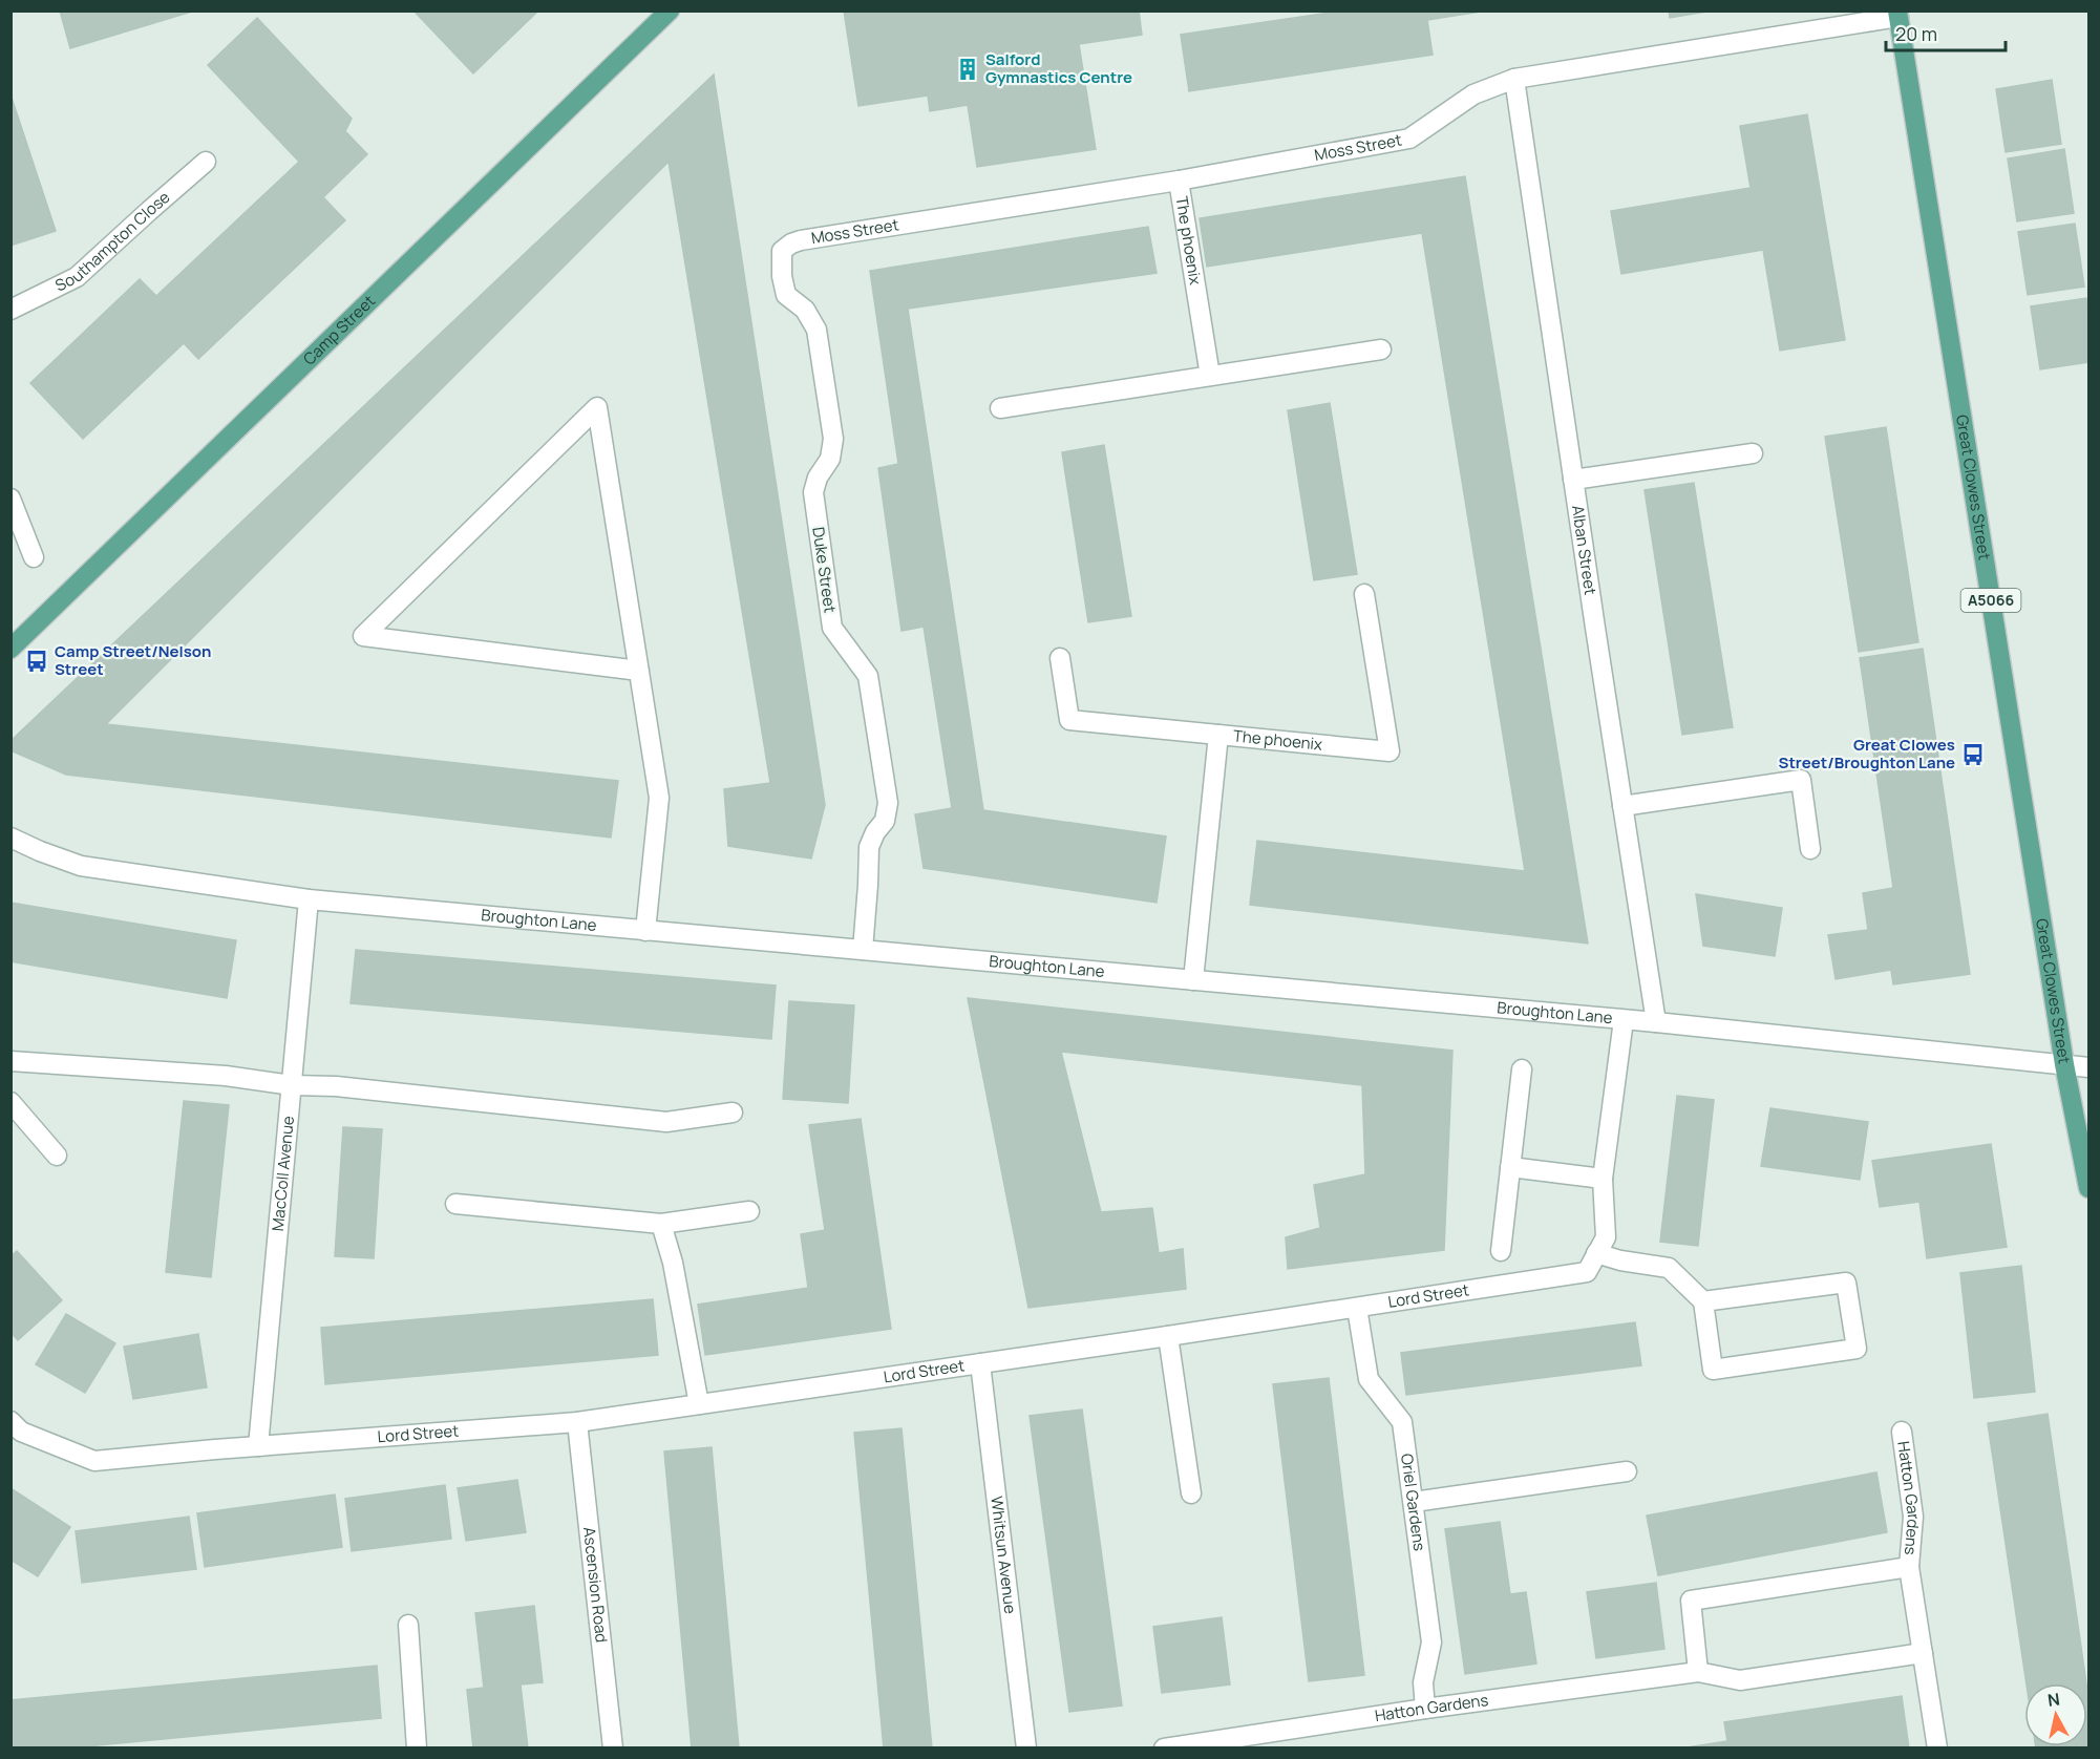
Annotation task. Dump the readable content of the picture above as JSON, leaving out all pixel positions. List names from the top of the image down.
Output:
{
  "streets": {
    "main road": ["Camp Street", "Great Clowes Street", "A5066"],
    "street": [
      "Moss Street",
      "Southampton Close",
      "The phoenix",
      "Alban Street",
      "Duke Street",
      "Broughton Lane",
      "MacColl Avenue",
      "Lord Street",
      "Hatton Gardens",
      "Oriel Gardens",
      "Whitsun Avenue",
      "Ascension Road"
    ]
  },
  "crossings": [
    ["Moss Street", "The phoenix"],
    ["Moss Street", "Great Clowes Street"],
    ["Moss Street", "Alban Street"],
    ["Moss Street", "Duke Street"],
    ["The phoenix", "Broughton Lane"],
    ["Great Clowes Street", "Broughton Lane"],
    ["Alban Street", "Broughton Lane"],
    ["Duke Street", "Broughton Lane"],
    ["Broughton Lane", "MacColl Avenue"],
    ["Broughton Lane", "Lord Street"],
    ["MacColl Avenue", "Lord Street"],
    ["Lord Street", "Oriel Gardens"],
    ["Lord Street", "Whitsun Avenue"],
    ["Lord Street", "Ascension Road"],
    ["Hatton Gardens", "Oriel Gardens"]
  ],
  "places": {
    "building": ["Salford Gymnastics Centre"],
    "bus stop": ["Camp Street/Nelson Street", "Great Clowes Street/Broughton Lane"]
  },
  "scale_bar": "20 m",
  "north": "top"
}
